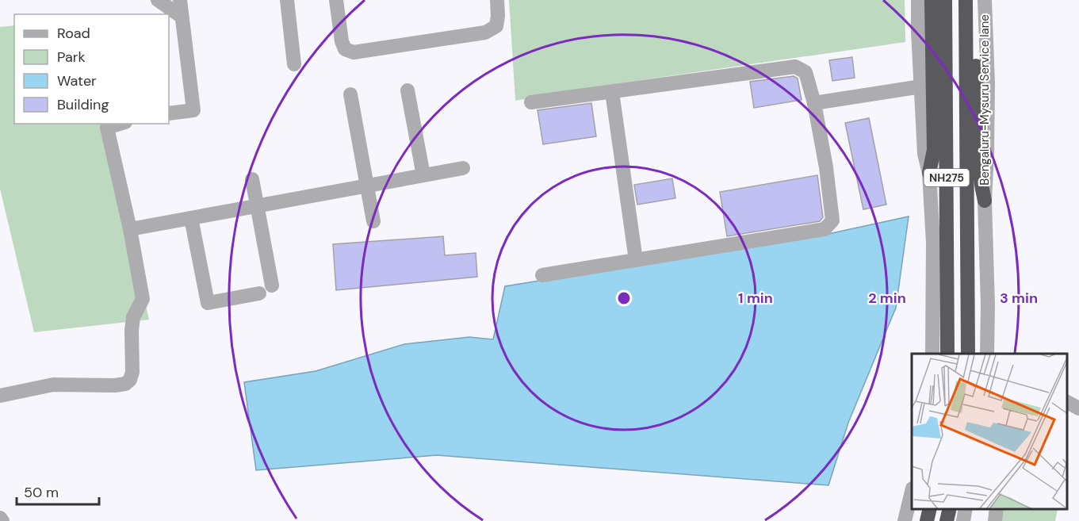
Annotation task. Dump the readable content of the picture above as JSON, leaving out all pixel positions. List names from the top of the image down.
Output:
{
  "streets": {
    "highway": ["NH275"],
    "street": ["Bengaluru-Mysuru Service lane"]
  },
  "crossings": [
    ["Bengaluru-Mysuru Service lane", "NH275"]
  ],
  "legend": [
    "Road",
    "Park",
    "Water",
    "Building"
  ],
  "scale_bar": "50 m",
  "rings": ["1 min", "2 min", "3 min"]
}
